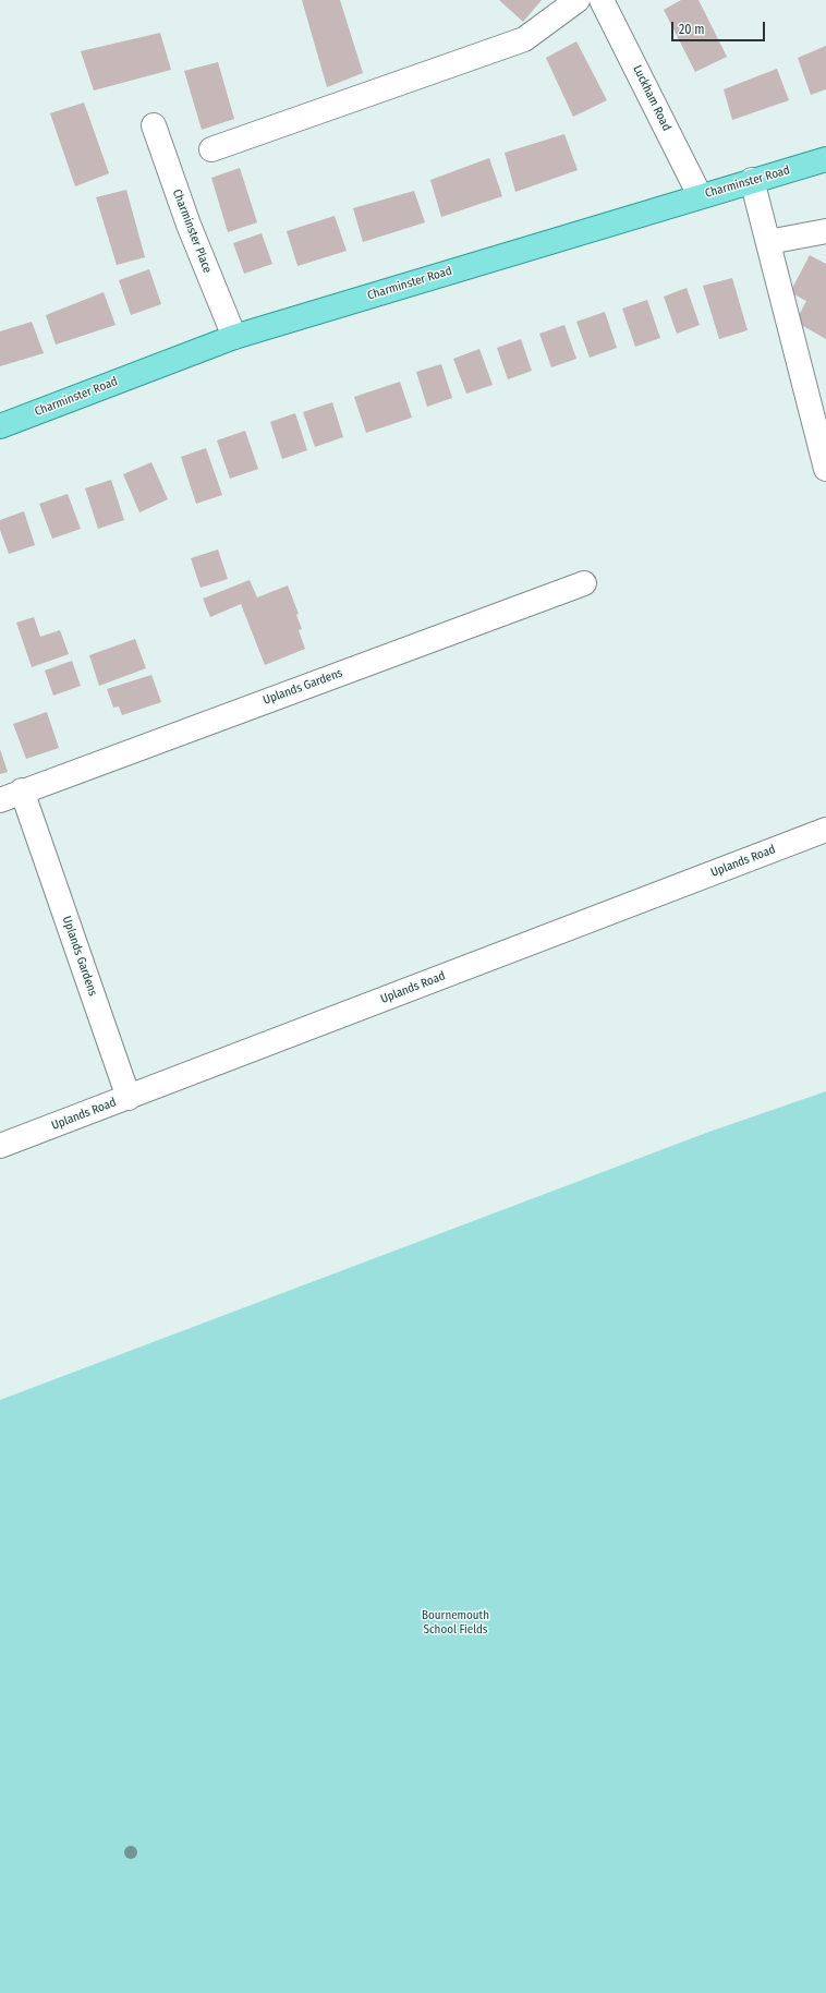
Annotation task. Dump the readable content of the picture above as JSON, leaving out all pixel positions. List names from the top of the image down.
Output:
{
  "streets": {
    "main road": ["Charminster Road"],
    "street": [
      "Luckham Road",
      "Charminster Place",
      "Uplands Gardens",
      "Uplands Road"
    ]
  },
  "crossings": [
    ["Luckham Road", "Charminster Road"],
    ["Charminster Road", "Charminster Place"],
    ["Uplands Gardens", "Uplands Road"]
  ],
  "parks": ["Bournemouth School Fields"],
  "scale_bar": "20 m"
}
